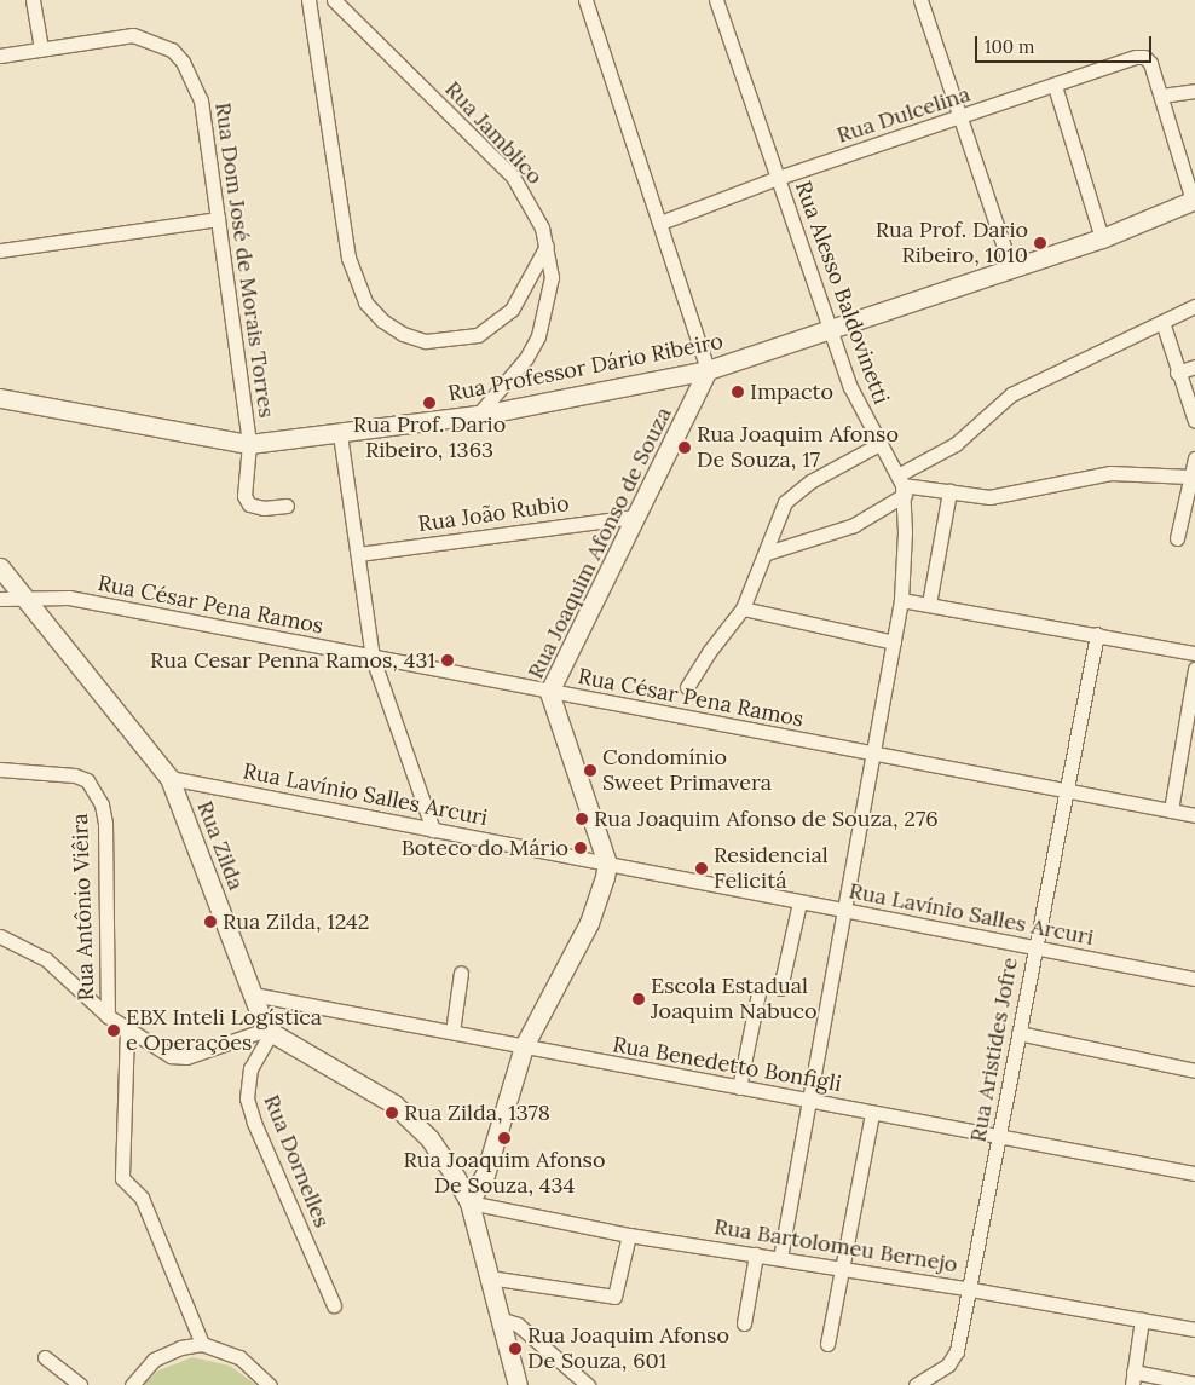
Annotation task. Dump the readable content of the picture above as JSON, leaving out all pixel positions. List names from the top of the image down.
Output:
{
  "streets": {
    "street": [
      "Rua Dulcelina",
      "Rua Jamblico",
      "Rua Dom José de Morais Torres",
      "Rua Alesso Baldovinetti",
      "Rua Professor Dário Ribeiro",
      "Rua João Rubio",
      "Rua Joaquim Afonso de Souza",
      "Rua César Pena Ramos",
      "Rua Lavínio Salles Arcuri",
      "Rua Zilda",
      "Rua Antônio Viêira",
      "Rua Aristides Jofre",
      "Rua Benedetto Bonfigli",
      "Rua Dornelles",
      "Rua Bartolomeu Bernejo"
    ]
  },
  "crossings": [
    ["Rua Dulcelina", "Rua Alesso Baldovinetti"],
    ["Rua Jamblico", "Rua Professor Dário Ribeiro"],
    ["Rua Dom José de Morais Torres", "Rua Professor Dário Ribeiro"],
    ["Rua Alesso Baldovinetti", "Rua Professor Dário Ribeiro"],
    ["Rua Professor Dário Ribeiro", "Rua Joaquim Afonso de Souza"],
    ["Rua João Rubio", "Rua Joaquim Afonso de Souza"],
    ["Rua Joaquim Afonso de Souza", "Rua César Pena Ramos"],
    ["Rua Joaquim Afonso de Souza", "Rua Lavínio Salles Arcuri"],
    ["Rua César Pena Ramos", "Rua Zilda"],
    ["Rua César Pena Ramos", "Rua Aristides Jofre"],
    ["Rua Lavínio Salles Arcuri", "Rua Zilda"],
    ["Rua Lavínio Salles Arcuri", "Rua Aristides Jofre"],
    ["Rua Zilda", "Rua Benedetto Bonfigli"],
    ["Rua Zilda", "Rua Dornelles"],
    ["Rua Aristides Jofre", "Rua Benedetto Bonfigli"],
    ["Rua Aristides Jofre", "Rua Bartolomeu Bernejo"]
  ],
  "places": [
    "Rua Prof. Dario Ribeiro, 1010",
    "Impacto",
    "Rua Prof. Dario Ribeiro, 1363",
    "Rua Joaquim Afonso De Souza, 17",
    "Rua Cesar Penna Ramos, 431",
    "Condomínio Sweet Primavera",
    "Rua Joaquim Afonso de Souza, 276",
    "Boteco do Mário",
    "Residencial Felicitá",
    "Rua Zilda, 1242",
    "Escola Estadual Joaquim Nabuco",
    "EBX Inteli Logística e Operações",
    "Rua Zilda, 1378",
    "Rua Joaquim Afonso De Souza, 434",
    "Rua Joaquim Afonso De Souza, 601"
  ],
  "scale_bar": "100 m"
}
